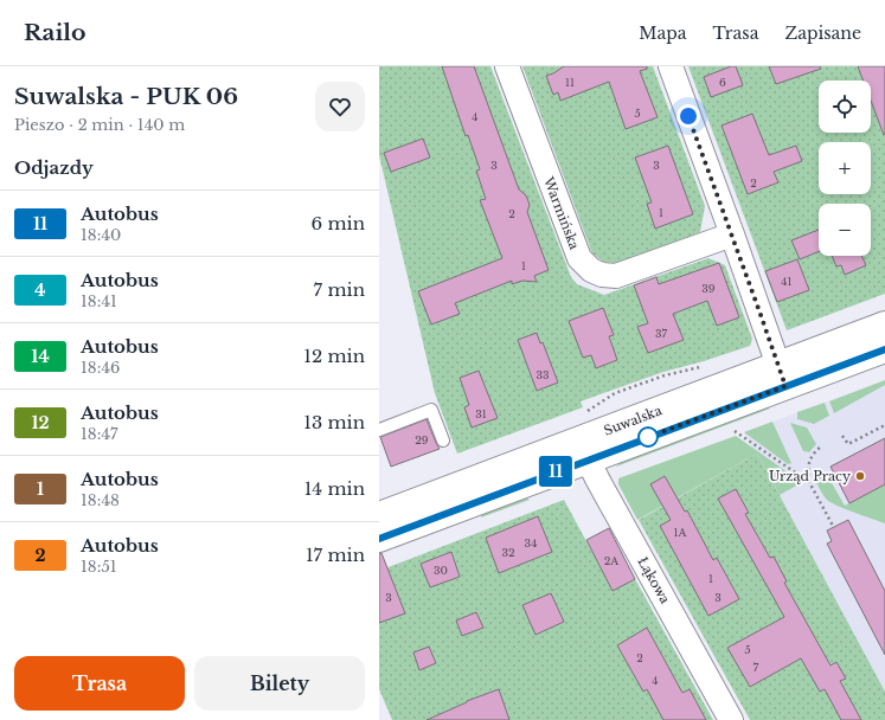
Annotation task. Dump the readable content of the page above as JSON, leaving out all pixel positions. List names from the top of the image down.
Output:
{
  "streets": {
    "street": ["Warmińska", "Suwalska", "Łąkowa"]
  },
  "crossings": [
    ["Suwalska", "Łąkowa"]
  ],
  "places": ["Urząd Pracy"],
  "lines": ["bus line 11"],
  "house_numbers": [
    "11",
    "6",
    "5",
    "4",
    "3",
    "3",
    "2",
    "1",
    "2",
    "1",
    "41",
    "39",
    "37",
    "33",
    "31",
    "29",
    "1A",
    "34",
    "32",
    "2A",
    "30",
    "1",
    "3",
    "3",
    "5",
    "2",
    "7",
    "4"
  ],
  "page": {
    "header": "Railo",
    "nav": ["Mapa", "Trasa", "Zapisane"],
    "heading": [
      ["Suwalska - PUK 06", "Pieszo · 2 min · 140 m"],
      "Odjazdy"
    ],
    "on_map": "11",
    "map_buttons": ["+", "−"],
    "list": [
      {
        "mark": "11",
        "name": "Autobus",
        "note": "18:40",
        "value": "6 min"
      },
      {
        "mark": "4",
        "name": "Autobus",
        "note": "18:41",
        "value": "7 min"
      },
      {
        "mark": "14",
        "name": "Autobus",
        "note": "18:46",
        "value": "12 min"
      },
      {
        "mark": "12",
        "name": "Autobus",
        "note": "18:47",
        "value": "13 min"
      },
      {
        "mark": "1",
        "name": "Autobus",
        "note": "18:48",
        "value": "14 min"
      },
      {
        "mark": "2",
        "name": "Autobus",
        "note": "18:51",
        "value": "17 min"
      }
    ],
    "buttons": ["Trasa", "Bilety"]
  }
}
